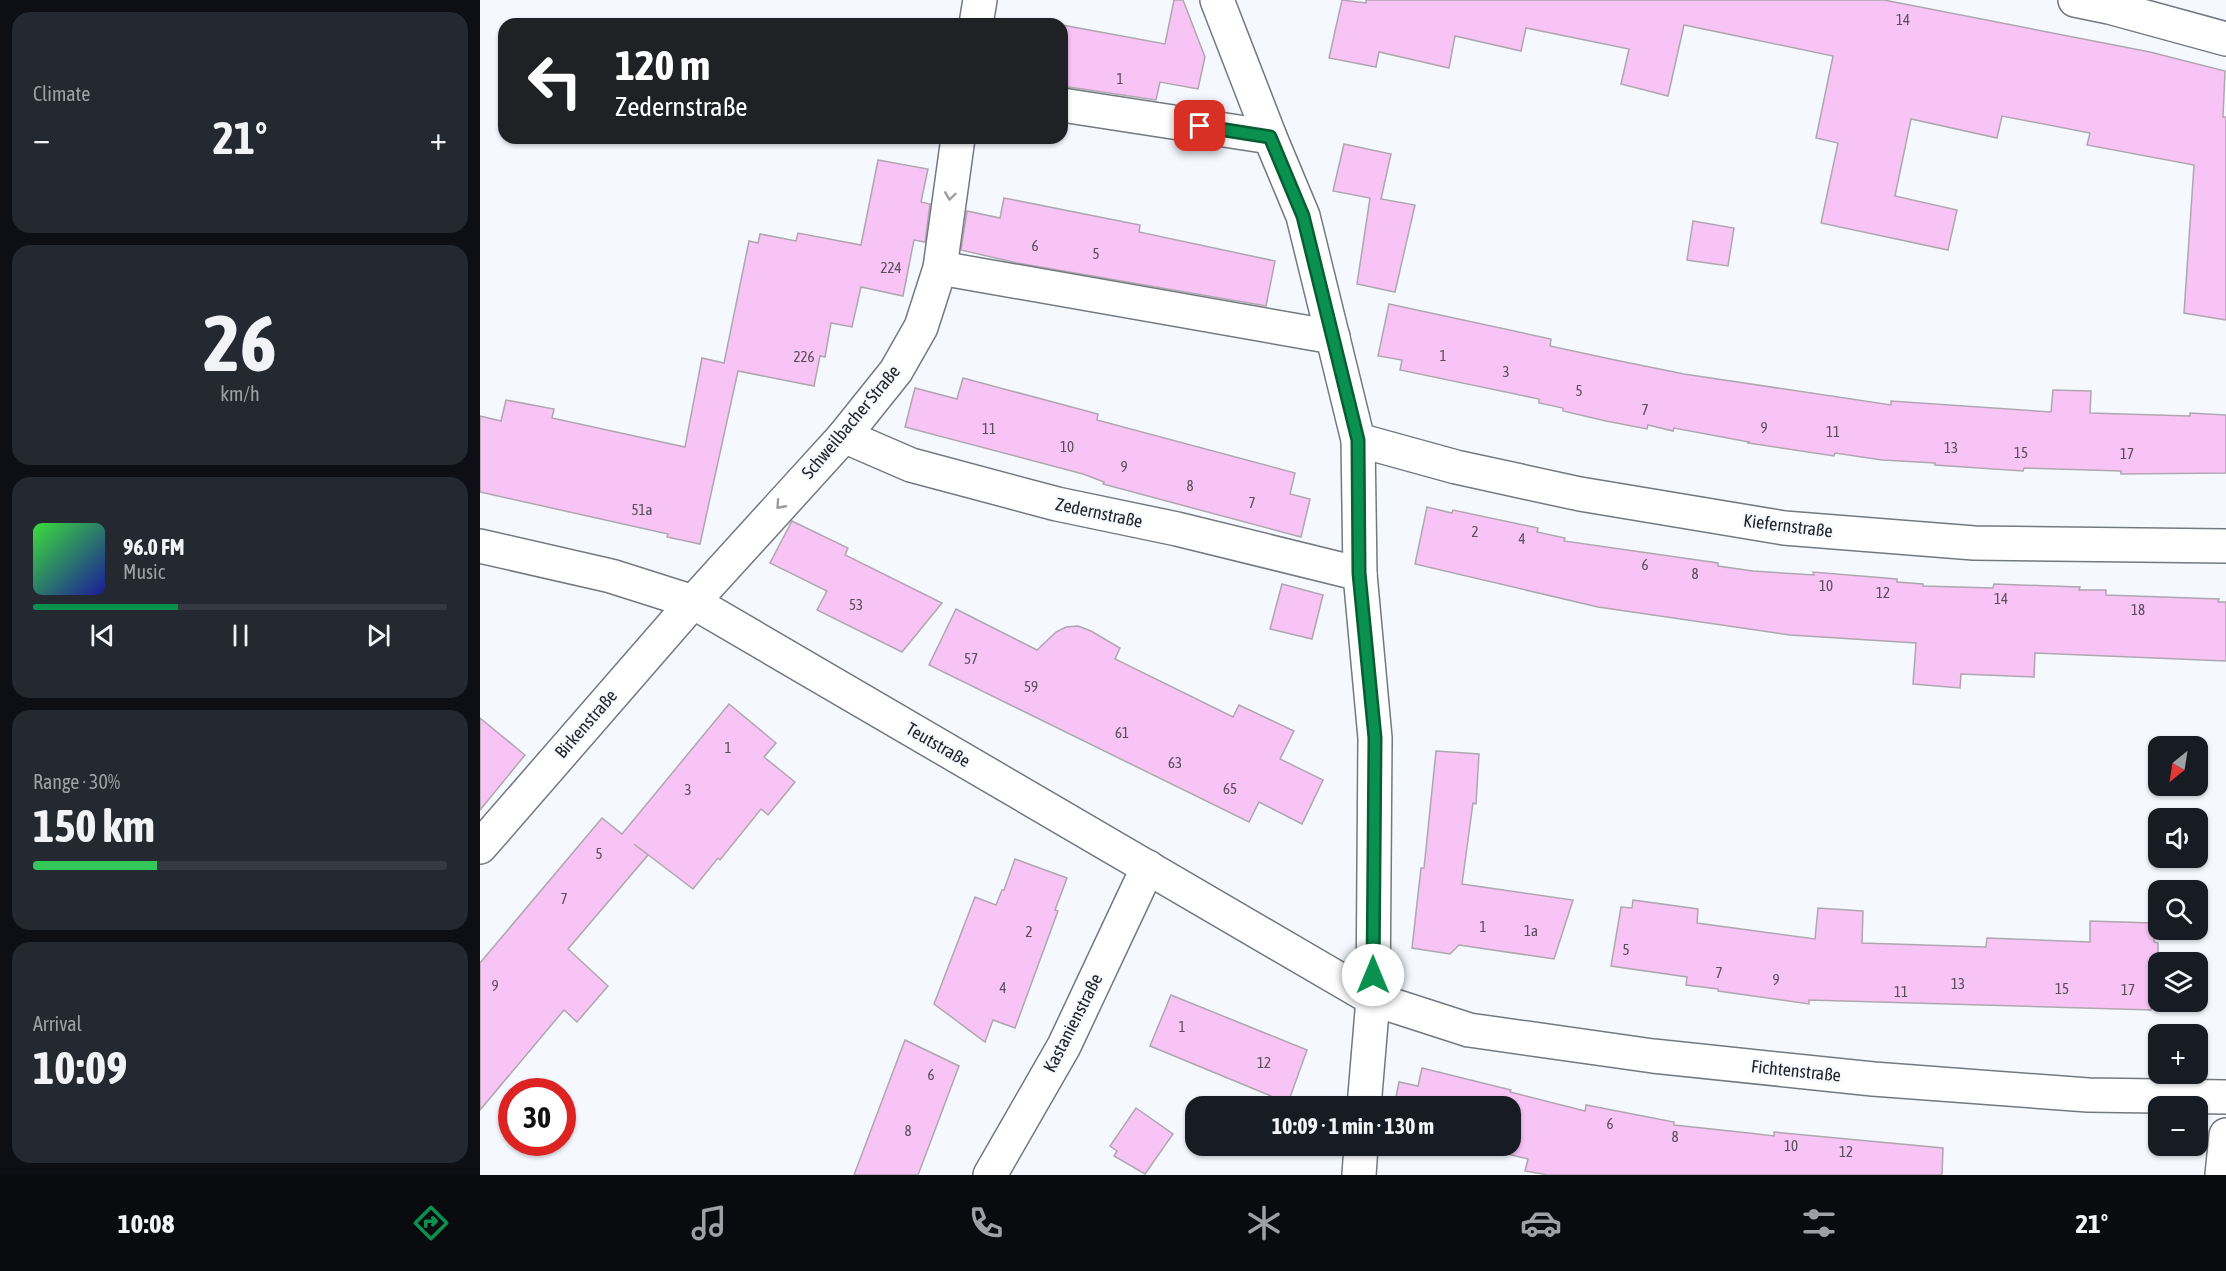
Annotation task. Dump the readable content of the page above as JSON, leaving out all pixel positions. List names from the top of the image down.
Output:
{
  "streets": {
    "street": [
      "Schweilbacher Straße",
      "Zedernstraße",
      "Kiefernstraße",
      "Birkenstraße",
      "Teutstraße",
      "Kastanienstraße",
      "Fichtenstraße"
    ]
  },
  "crossings": [
    ["Schweilbacher Straße", "Zedernstraße"],
    ["Schweilbacher Straße", "Birkenstraße"],
    ["Schweilbacher Straße", "Teutstraße"],
    ["Birkenstraße", "Teutstraße"],
    ["Teutstraße", "Kastanienstraße"],
    ["Teutstraße", "Fichtenstraße"]
  ],
  "one_way": ["Schweilbacher Straße"],
  "house_numbers": [
    "14",
    "1",
    "6",
    "5",
    "224",
    "1",
    "226",
    "3",
    "5",
    "7",
    "9",
    "11",
    "11",
    "10",
    "13",
    "15",
    "17",
    "9",
    "8",
    "7",
    "51a",
    "2",
    "4",
    "6",
    "8",
    "10",
    "12",
    "14",
    "53",
    "18",
    "57",
    "59",
    "61",
    "1",
    "63",
    "65",
    "3",
    "5",
    "7",
    "1",
    "1a",
    "2",
    "5",
    "7",
    "9",
    "13",
    "9",
    "4",
    "15",
    "17",
    "11",
    "1",
    "12",
    "6",
    "6",
    "8",
    "8",
    "10",
    "12"
  ],
  "north": "bottom left",
  "page": {
    "tile": [
      "Climate",
      ["26", "km/h"],
      ["Range · 30%", "150 km"],
      ["Arrival", "10:09"]
    ],
    "turn": ["120 m", "Zedernstraße"],
    "heat": ["−", "21°", "+"],
    "song": ["96.0 FM", "Music"],
    "map_buttons": ["+", "−"],
    "limit": "30",
    "trip": "10:09 · 1 min · 130 m",
    "tabs": ["10:08", "21°"]
  }
}
